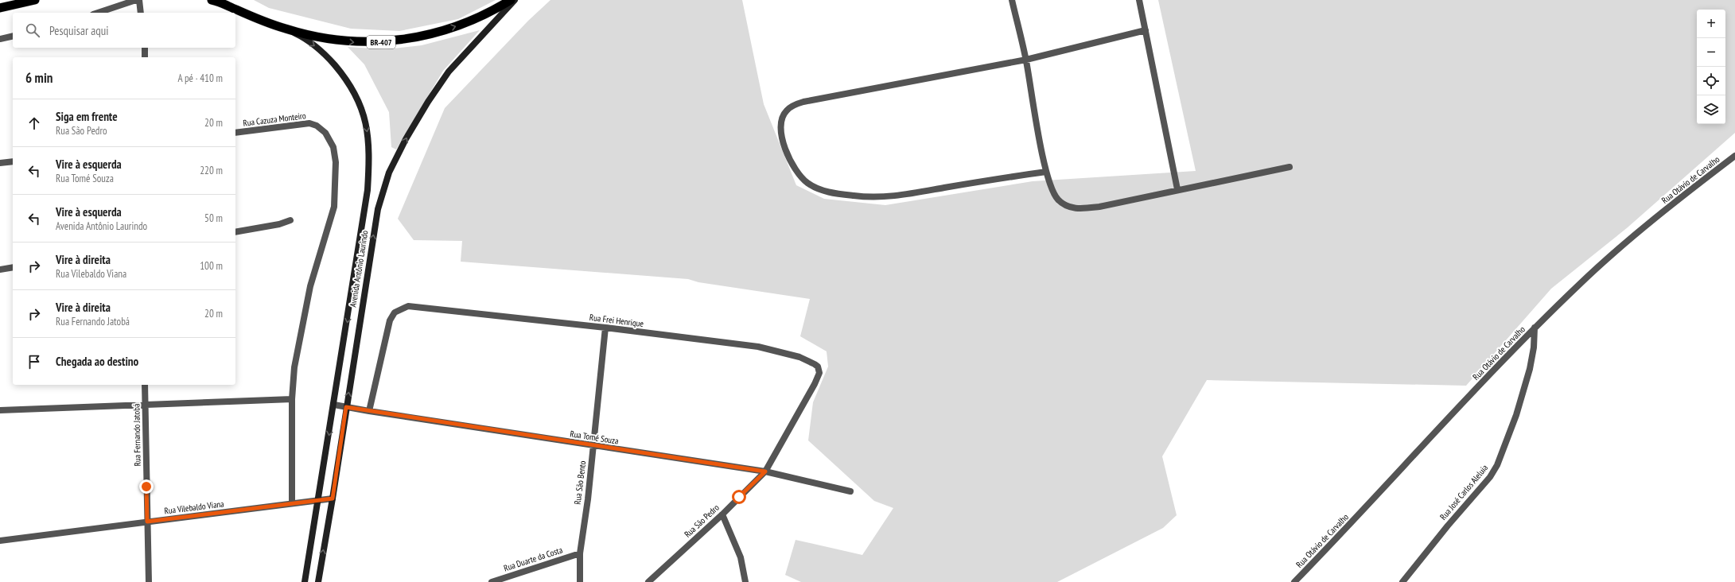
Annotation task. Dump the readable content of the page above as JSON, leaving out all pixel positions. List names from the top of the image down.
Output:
{
  "streets": {
    "highway": ["BR-407"],
    "main road": ["Avenida Antônio Laurindo"],
    "street": [
      "Rua Cazuza Monteiro",
      "Rua Otávio de Carvalho",
      "Rua Frei Henrique",
      "Rua Fernando Jatobá",
      "Rua Tomé Souza",
      "Rua São Bento",
      "Rua José Carlos Aleluia",
      "Rua Vilebaldo Viana",
      "Rua São Pedro",
      "Rua Duarte da Costa"
    ]
  },
  "crossings": [
    ["BR-407", "Avenida Antônio Laurindo"],
    ["Rua Otávio de Carvalho", "Rua José Carlos Aleluia"],
    ["Avenida Antônio Laurindo", "Rua Tomé Souza"],
    ["Avenida Antônio Laurindo", "Rua Vilebaldo Viana"],
    ["Rua Frei Henrique", "Rua Tomé Souza"],
    ["Rua Frei Henrique", "Rua São Bento"],
    ["Rua Frei Henrique", "Rua São Pedro"],
    ["Rua Fernando Jatobá", "Rua Vilebaldo Viana"],
    ["Rua Tomé Souza", "Rua São Bento"],
    ["Rua Tomé Souza", "Rua São Pedro"],
    ["Rua São Bento", "Rua Duarte da Costa"]
  ],
  "page": {
    "map_buttons": ["+", "−"],
    "search": "Pesquisar aqui",
    "heading": ["6 min", "A pé · 410 m"],
    "list": [
      ["Siga em frente", "Rua São Pedro", "20 m"],
      ["Vire à esquerda", "Rua Tomé Souza", "220 m"],
      ["Vire à esquerda", "Avenida Antônio Laurindo", "50 m"],
      ["Vire à direita", "Rua Vilebaldo Viana", "100 m"],
      ["Vire à direita", "Rua Fernando Jatobá", "20 m"],
      "Chegada ao destino"
    ]
  }
}
